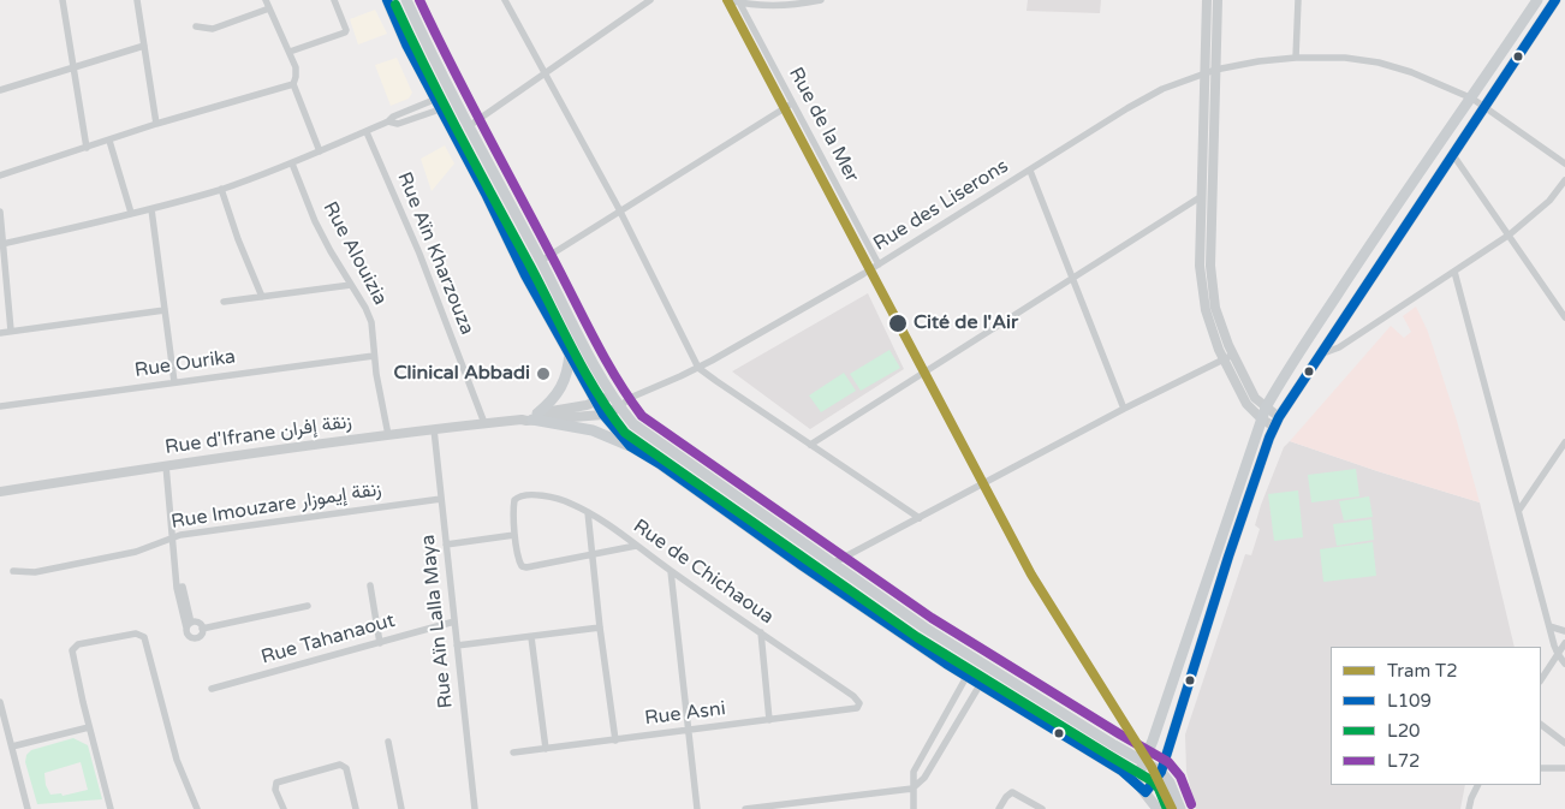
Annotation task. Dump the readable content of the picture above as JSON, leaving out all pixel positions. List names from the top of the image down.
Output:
{
  "streets": {
    "street": [
      "Rue de la Mer",
      "Rue des Liserons",
      "Rue Alouizia",
      "Rue Aïn Kharzouza",
      "Rue Ourika",
      "Rue d'Ifrane زنقة إفران",
      "Rue Imouzare زنقة إيموزار",
      "Rue de Chichaoua",
      "Rue Aïn Lalla Maya",
      "Rue Tahanaout",
      "Rue Asni"
    ]
  },
  "crossings": [
    ["Rue de la Mer", "Rue des Liserons"],
    ["Rue des Liserons", "Rue d'Ifrane زنقة إفران"],
    ["Rue Alouizia", "Rue Ourika"],
    ["Rue Alouizia", "Rue d'Ifrane زنقة إفران"],
    ["Rue Aïn Kharzouza", "Rue d'Ifrane زنقة إفران"],
    ["Rue d'Ifrane زنقة إفران", "Rue Aïn Lalla Maya"],
    ["Rue Imouzare زنقة إيموزار", "Rue Aïn Lalla Maya"],
    ["Rue de Chichaoua", "Rue Asni"],
    ["Rue Aïn Lalla Maya", "Rue Tahanaout"]
  ],
  "places": ["Cité de l'Air", "Clinical Abbadi"],
  "lines": [
    "tram line T2",
    "transit line L109",
    "transit line L72",
    "transit line L20"
  ],
  "legend": [
    "Tram T2",
    "L109",
    "L20",
    "L72"
  ]
}
